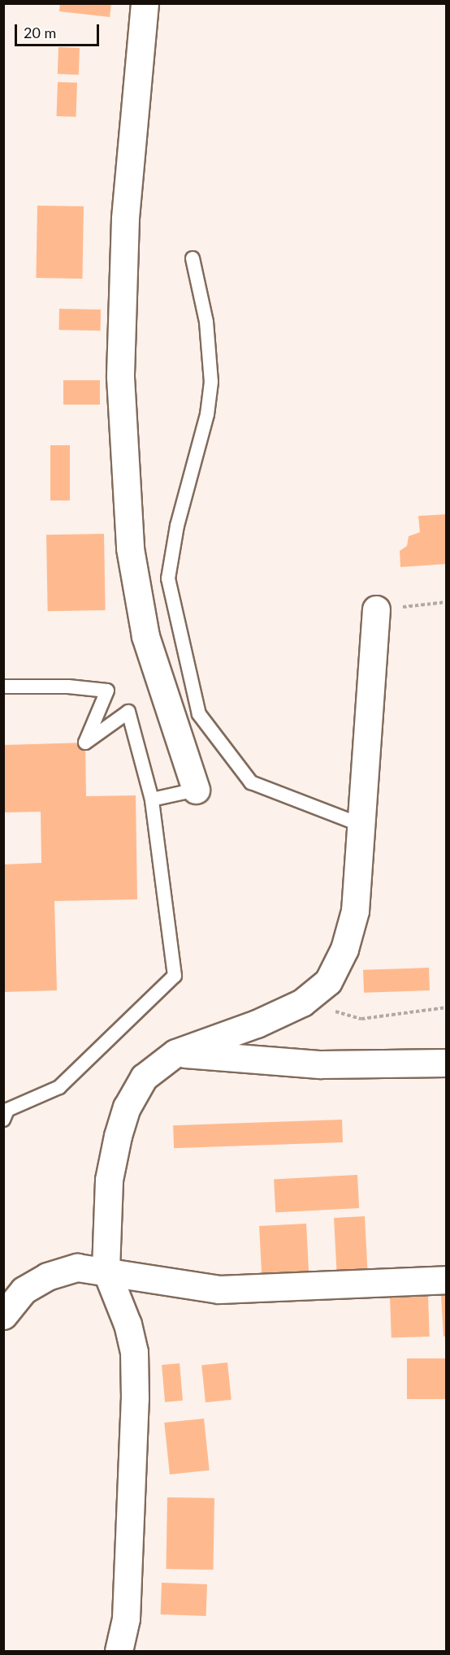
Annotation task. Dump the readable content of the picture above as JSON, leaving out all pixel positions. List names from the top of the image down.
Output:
{
  "scale_bar": "20 m"
}
